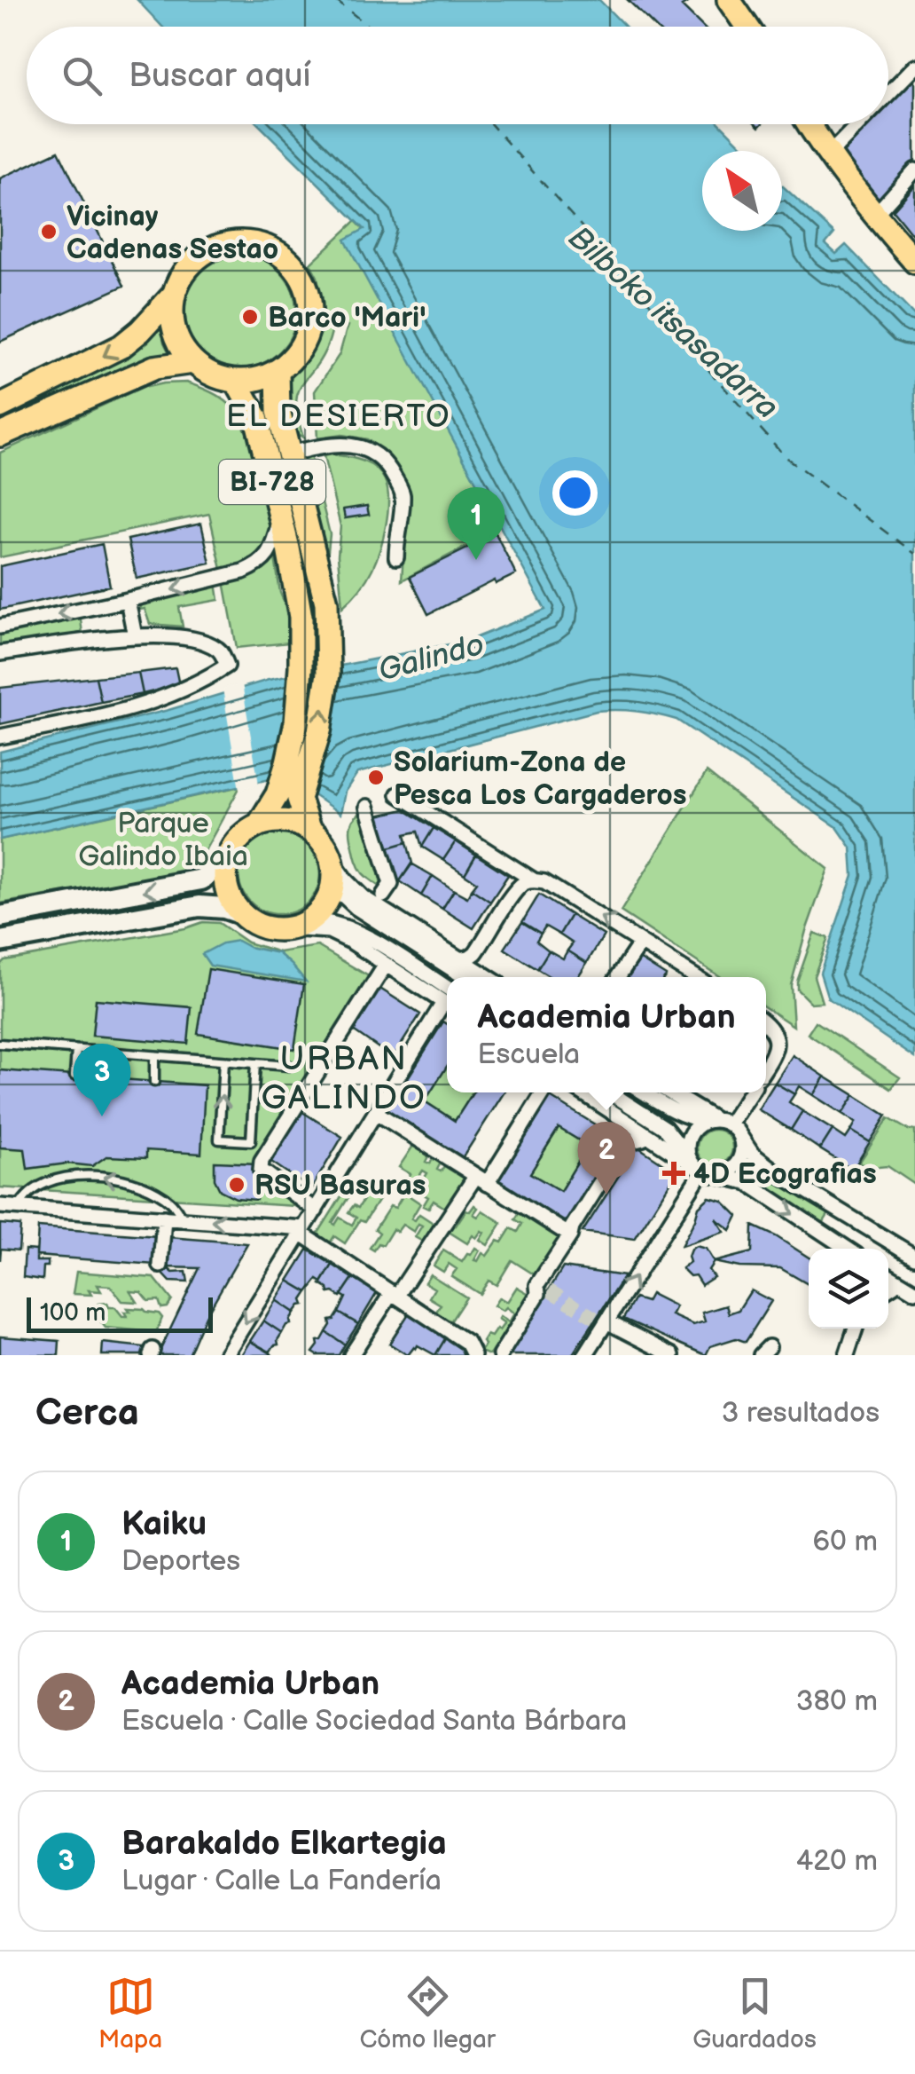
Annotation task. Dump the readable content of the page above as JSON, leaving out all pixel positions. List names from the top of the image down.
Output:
{
  "streets": {
    "main road": ["BI-728"]
  },
  "districts": ["EL DESIERTO", "URBAN GALINDO"],
  "water": ["Bilboko itsasadarra", "Galindo"],
  "parks": ["Parque Galindo Ibaia"],
  "places": {
    "other": [
      "Vicinay Cadenas Sestao",
      "Barco 'Mari'",
      "Solarium-Zona de Pesca Los Cargaderos",
      "RSU Basuras"
    ],
    "health": ["4D Ecografias"]
  },
  "scale_bar": "100 m",
  "north": "top left",
  "page": {
    "search": "Buscar aquí",
    "pins": ["1", "3", "2"],
    "popup": ["Academia Urban", "Escuela"],
    "scale": "100 m",
    "heading": ["Cerca", "3 resultados"],
    "list": [
      {
        "mark": "1",
        "name": "Kaiku",
        "note": "Deportes",
        "value": "60 m"
      },
      {
        "mark": "2",
        "name": "Academia Urban",
        "note": "Escuela · Calle Sociedad Santa Bárbara",
        "value": "380 m"
      },
      {
        "mark": "3",
        "name": "Barakaldo Elkartegia",
        "note": "Lugar · Calle La Fandería",
        "value": "420 m"
      }
    ],
    "nav": ["Mapa", "Cómo llegar", "Guardados"]
  }
}
